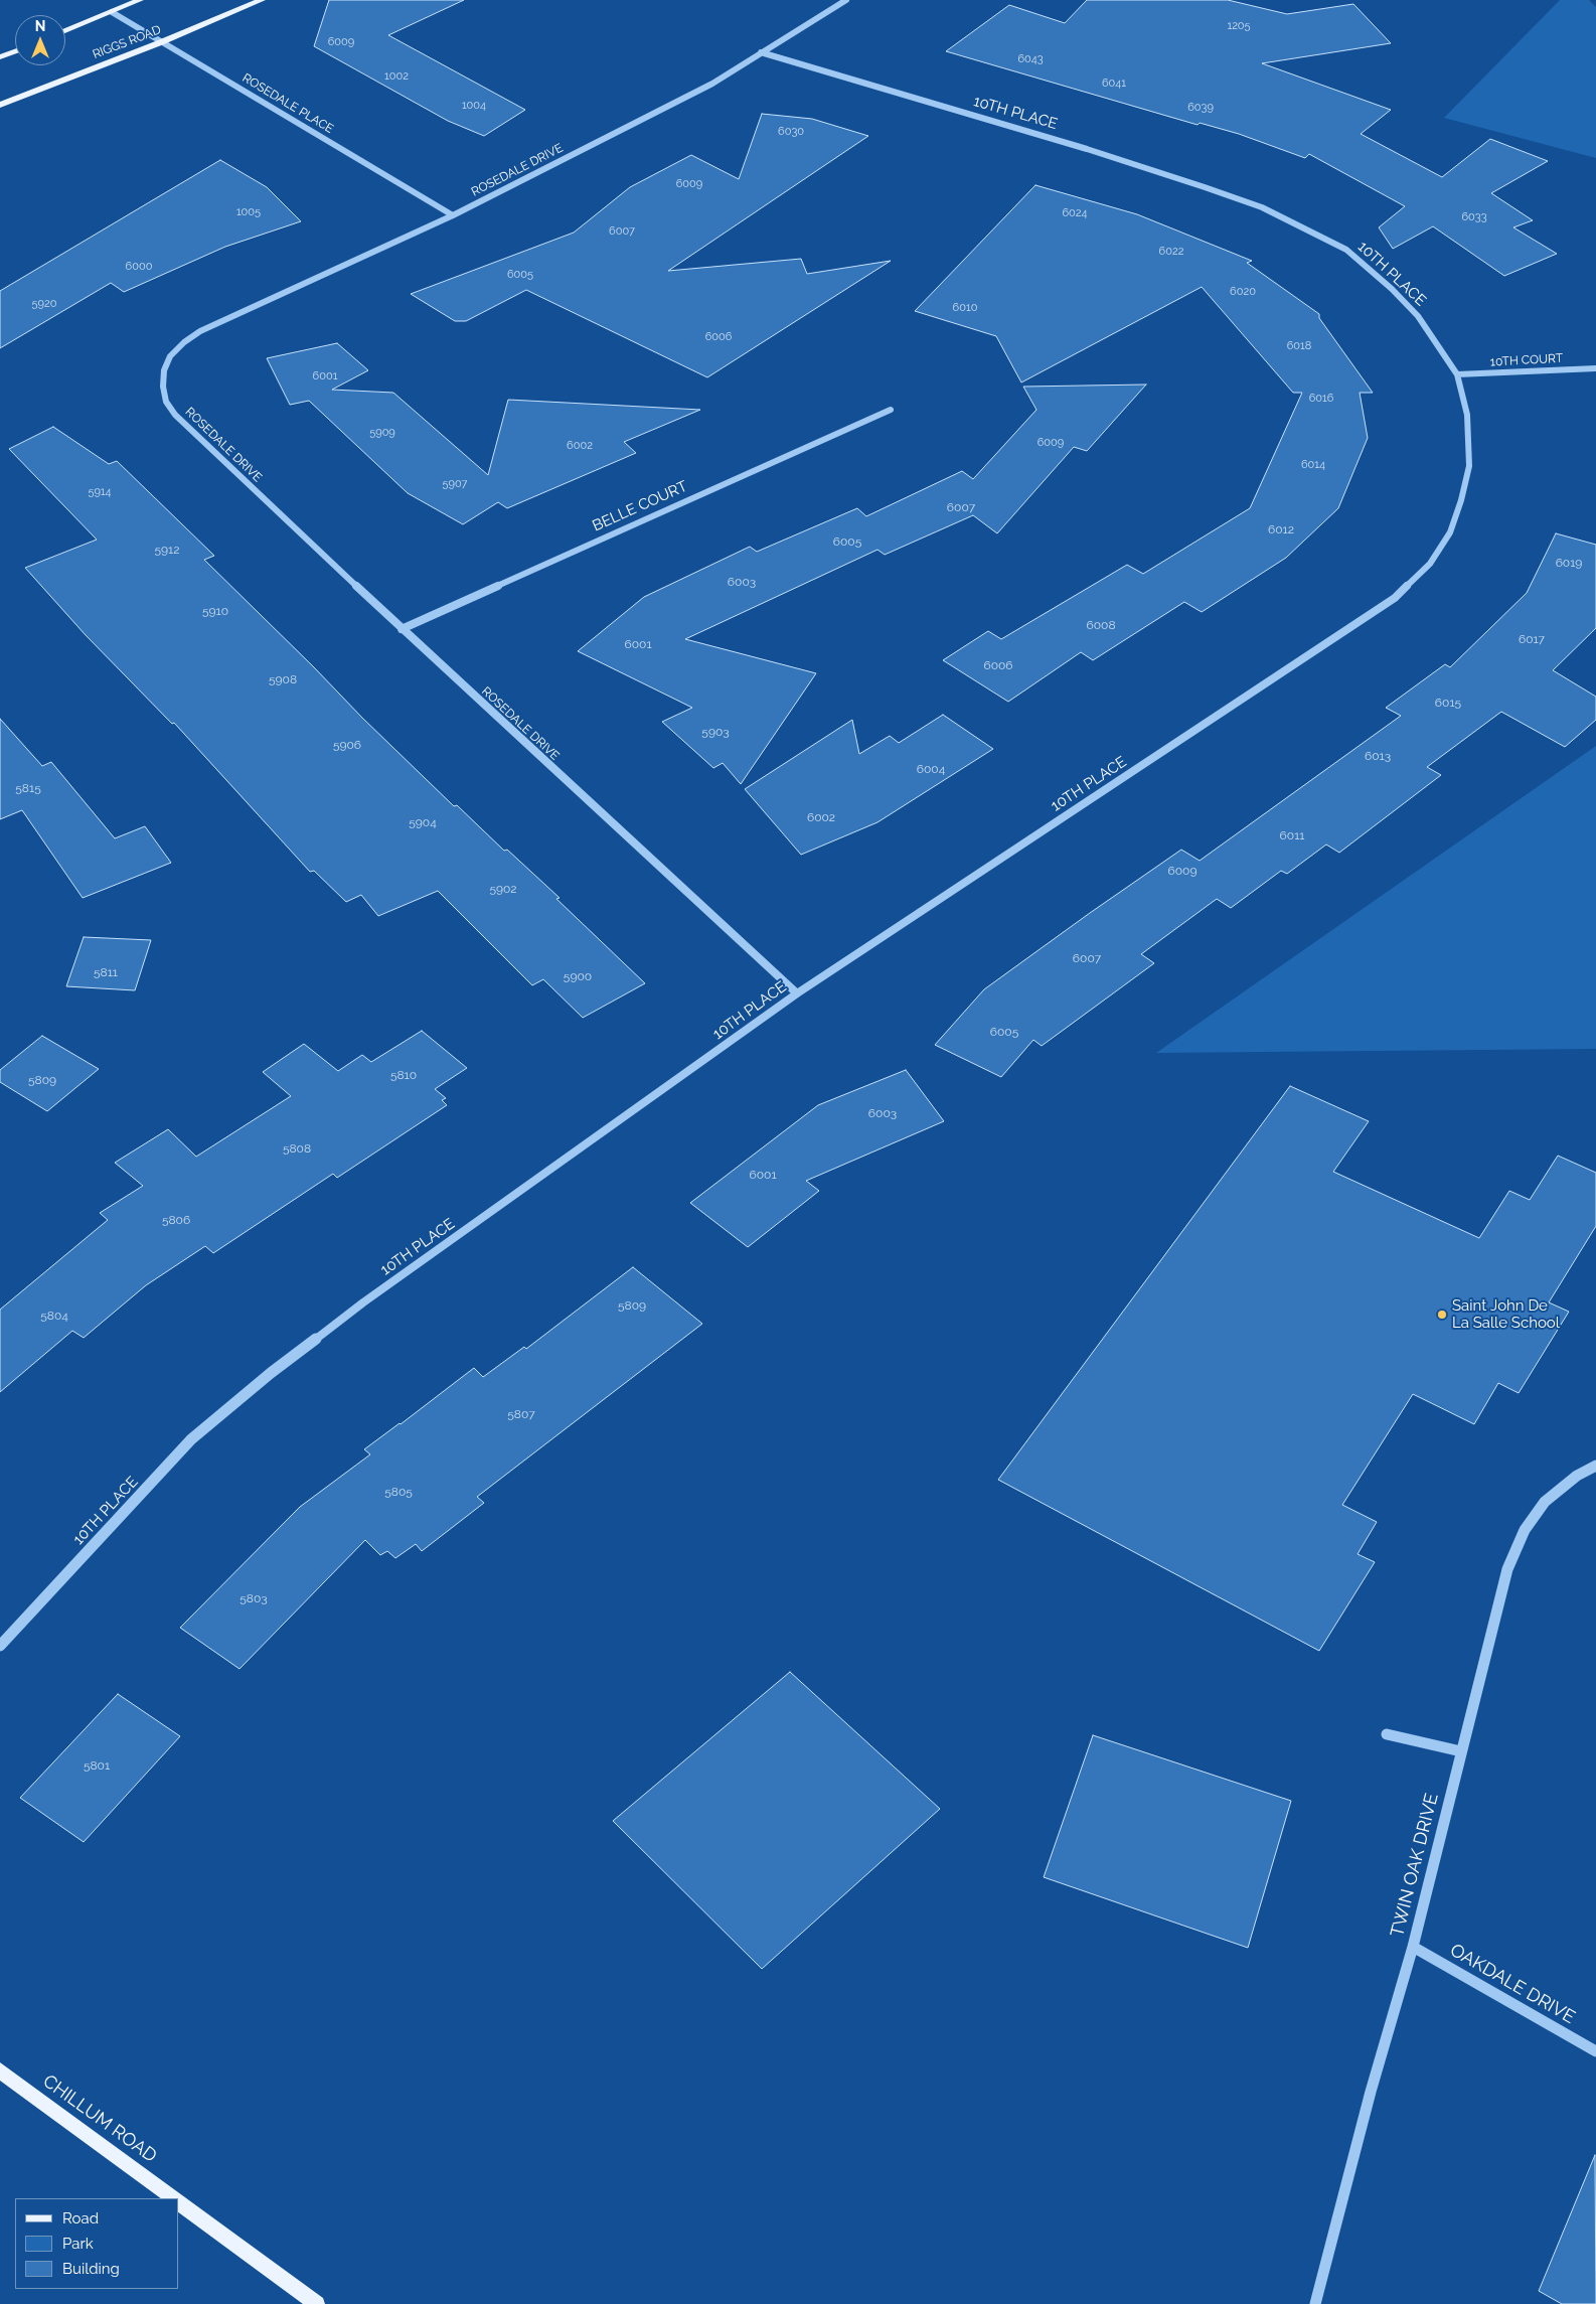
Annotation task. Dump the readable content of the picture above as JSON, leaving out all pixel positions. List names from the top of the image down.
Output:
{
  "streets": {
    "main road": ["RIGGS ROAD", "CHILLUM ROAD"],
    "street": [
      "ROSEDALE PLACE",
      "10TH PLACE",
      "ROSEDALE DRIVE",
      "10TH COURT",
      "BELLE COURT",
      "TWIN OAK DRIVE",
      "OAKDALE DRIVE"
    ]
  },
  "crossings": [
    ["RIGGS ROAD", "ROSEDALE PLACE"],
    ["ROSEDALE PLACE", "ROSEDALE DRIVE"],
    ["10TH PLACE", "ROSEDALE DRIVE"],
    ["10TH PLACE", "10TH COURT"],
    ["ROSEDALE DRIVE", "BELLE COURT"],
    ["TWIN OAK DRIVE", "OAKDALE DRIVE"]
  ],
  "places": ["Saint John De La Salle School"],
  "house_numbers": [
    "1205",
    "6009",
    "6043",
    "1002",
    "6041",
    "1004",
    "6039",
    "6030",
    "6009",
    "1005",
    "6024",
    "6033",
    "6007",
    "6022",
    "6000",
    "6005",
    "6020",
    "5920",
    "6010",
    "6006",
    "6018",
    "6001",
    "6016",
    "5909",
    "6009",
    "6002",
    "6014",
    "5907",
    "5914",
    "6007",
    "6012",
    "6005",
    "5912",
    "6019",
    "6003",
    "5910",
    "6008",
    "6017",
    "6001",
    "6006",
    "5908",
    "6015",
    "5903",
    "5906",
    "6013",
    "6004",
    "5815",
    "6002",
    "5904",
    "6011",
    "6009",
    "5902",
    "6007",
    "5811",
    "5900",
    "6005",
    "5810",
    "5809",
    "6003",
    "5808",
    "6001",
    "5806",
    "5809",
    "5804",
    "5807",
    "5805",
    "5803",
    "5801"
  ],
  "legend": ["Road", "Park", "Building"],
  "north": "top"
}
